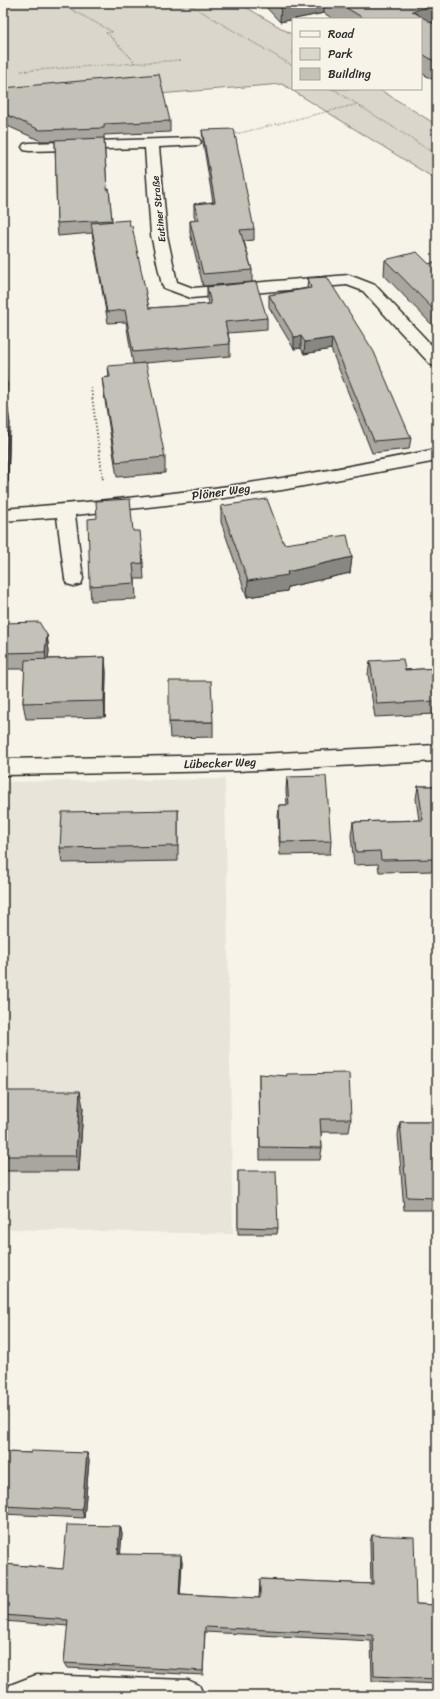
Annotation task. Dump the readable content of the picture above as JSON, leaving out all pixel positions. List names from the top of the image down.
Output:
{
  "streets": {
    "street": ["Eutiner Straße", "Plöner Weg", "Lübecker Weg"]
  },
  "legend": ["Road", "Park", "Building"]
}
